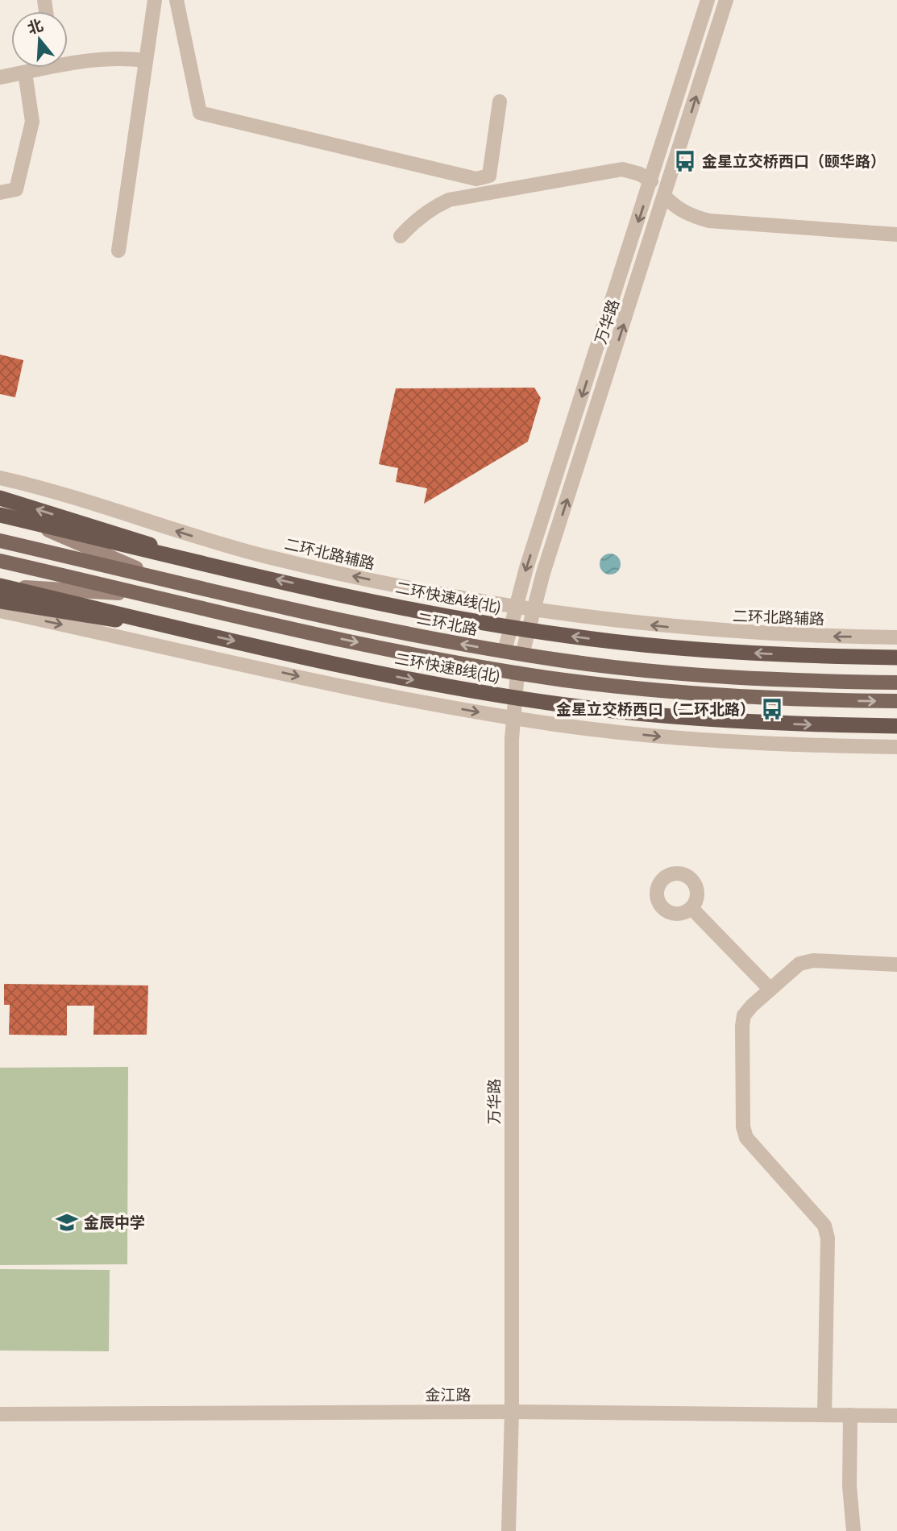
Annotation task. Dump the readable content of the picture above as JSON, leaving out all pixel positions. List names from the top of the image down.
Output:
{
  "streets": {
    "highway": ["二环快速A线(北)", "二环快速B线(北)"],
    "main road": ["二环北路"],
    "street": ["万华路", "二环北路辅路", "金江路"]
  },
  "crossings": [
    ["万华路", "二环北路辅路"],
    ["万华路", "二环北路"],
    ["万华路", "金江路"]
  ],
  "one_way": ["二环快速A线(北)", "二环快速B线(北)"],
  "places": {
    "bus stop": ["金星立交桥西口（颐华路）", "金星立交桥西口（二环北路）"],
    "school or university": ["金辰中学"]
  },
  "north": "top"
}
